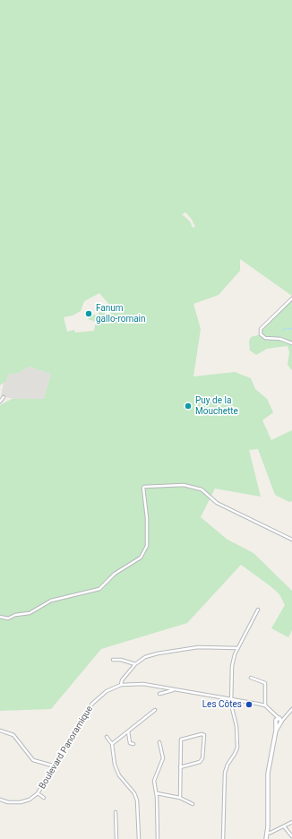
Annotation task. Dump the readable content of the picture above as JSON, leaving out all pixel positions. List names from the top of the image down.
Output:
{
  "streets": {
    "street": ["Boulevard Panoramique"]
  },
  "places": ["Fanum gallo-romain", "Puy de la Mouchette", "Les Côtes"]
}
